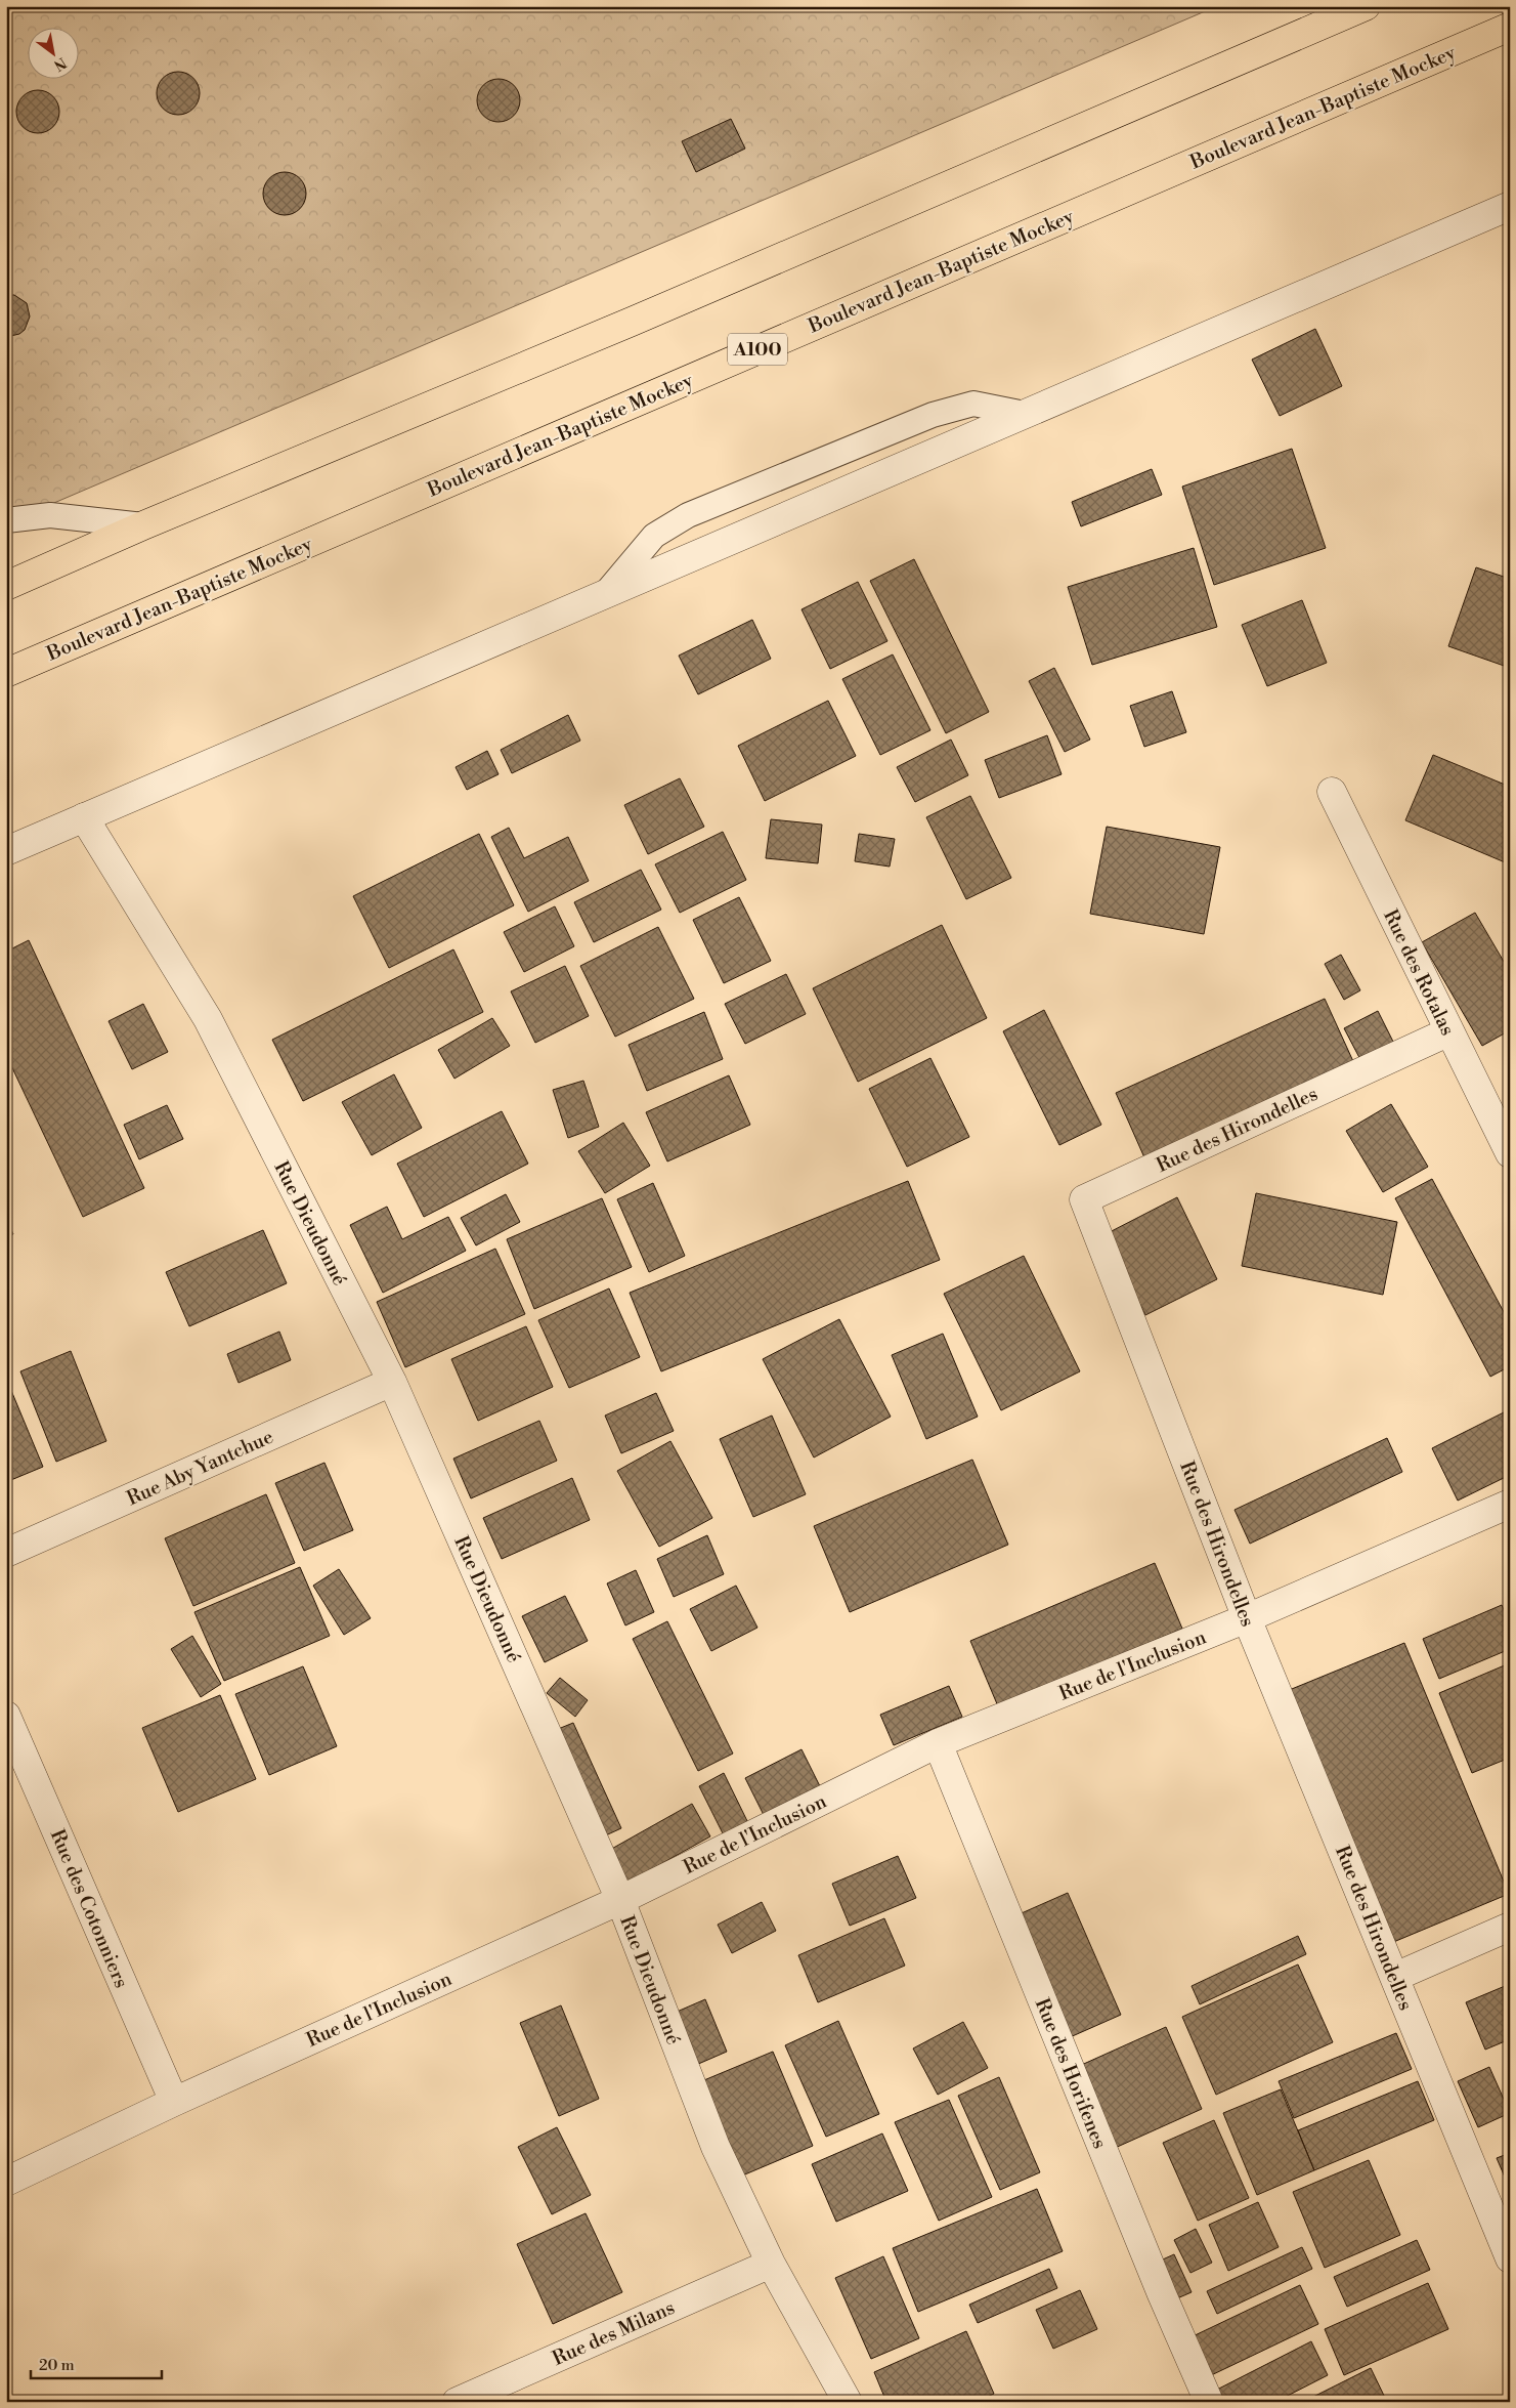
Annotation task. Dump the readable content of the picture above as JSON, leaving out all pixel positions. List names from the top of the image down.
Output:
{
  "streets": {
    "highway": ["Boulevard Jean-Baptiste Mockey", "A100"],
    "street": [
      "Rue des Rotalas",
      "Rue des Hirondelles",
      "Rue Dieudonné",
      "Rue Aby Yantchue",
      "Rue de l'Inclusion",
      "Rue des Cotonniers",
      "Rue des Horifenes",
      "Rue des Milans"
    ]
  },
  "crossings": [
    ["Rue des Rotalas", "Rue des Hirondelles"],
    ["Rue des Hirondelles", "Rue de l'Inclusion"],
    ["Rue Dieudonné", "Rue Aby Yantchue"],
    ["Rue Dieudonné", "Rue de l'Inclusion"],
    ["Rue Dieudonné", "Rue des Milans"],
    ["Rue de l'Inclusion", "Rue des Cotonniers"],
    ["Rue de l'Inclusion", "Rue des Horifenes"]
  ],
  "scale_bar": "20 m",
  "north": "bottom right"
}
